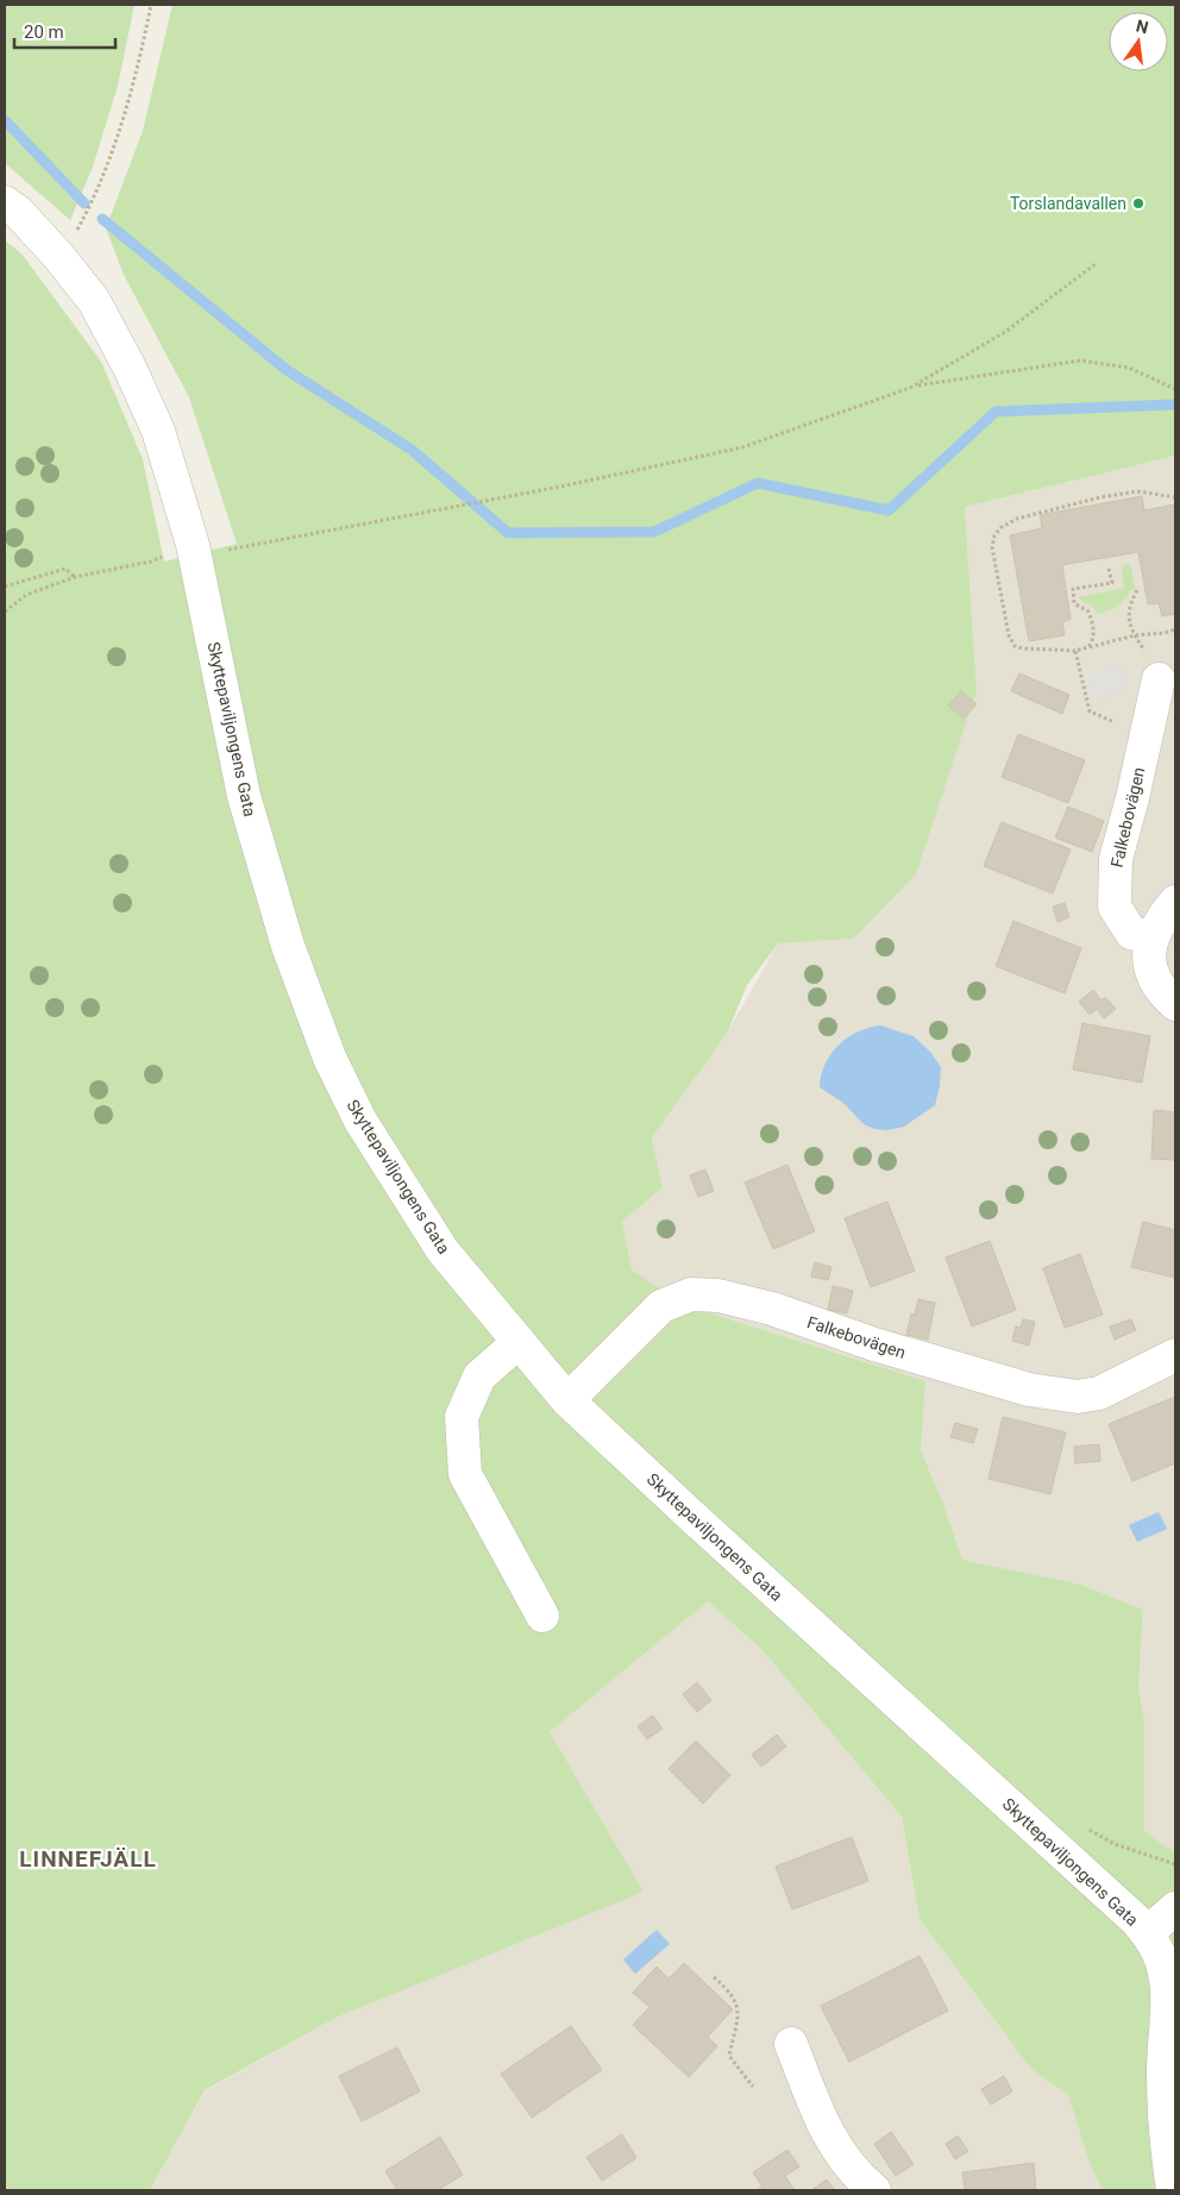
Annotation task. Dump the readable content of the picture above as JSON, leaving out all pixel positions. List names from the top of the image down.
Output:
{
  "streets": {
    "street": ["Skyttepaviljongens Gata", "Falkebovägen"]
  },
  "crossings": [
    ["Skyttepaviljongens Gata", "Falkebovägen"]
  ],
  "districts": ["LINNEFJÄLL"],
  "places": ["Torslandavallen"],
  "scale_bar": "20 m",
  "north": "top"
}
